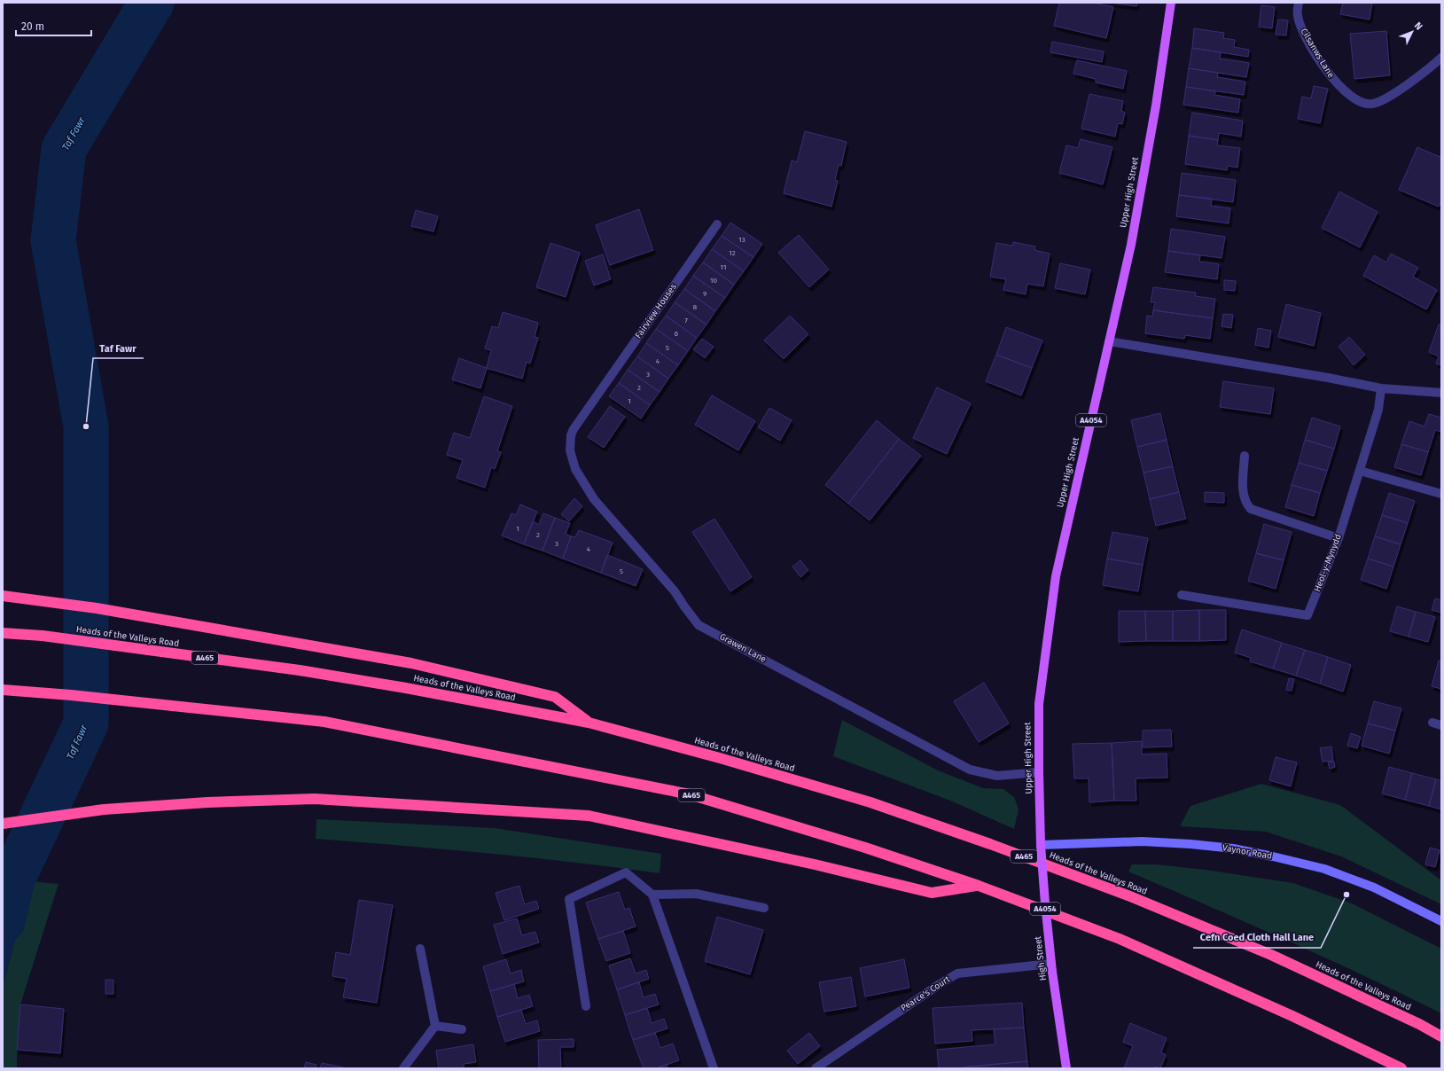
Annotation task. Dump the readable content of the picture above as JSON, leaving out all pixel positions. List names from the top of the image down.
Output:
{
  "streets": {
    "highway": ["Heads of the Valleys Road", "A465"],
    "main road": ["Upper High Street", "A4054", "High Street"],
    "street": [
      "Cilsanws Lane",
      "Fairview Houses",
      "Heol-y-Mynydd",
      "Grawen Lane",
      "Vaynor Road",
      "Pearce's Court"
    ]
  },
  "crossings": [
    ["Upper High Street", "Grawen Lane"],
    ["Upper High Street", "Vaynor Road"],
    ["Upper High Street", "High Street"],
    ["Fairview Houses", "Grawen Lane"],
    ["Vaynor Road", "High Street"],
    ["High Street", "Pearce's Court"]
  ],
  "water": ["Taf Fawr"],
  "places": ["Taf Fawr", "Cefn Coed Cloth Hall Lane"],
  "house_numbers": [
    "13",
    "12",
    "11",
    "10",
    "9",
    "8",
    "7",
    "6",
    "5",
    "4",
    "3",
    "2",
    "1",
    "1",
    "2",
    "3",
    "4",
    "5"
  ],
  "scale_bar": "20 m",
  "north": "top right"
}
